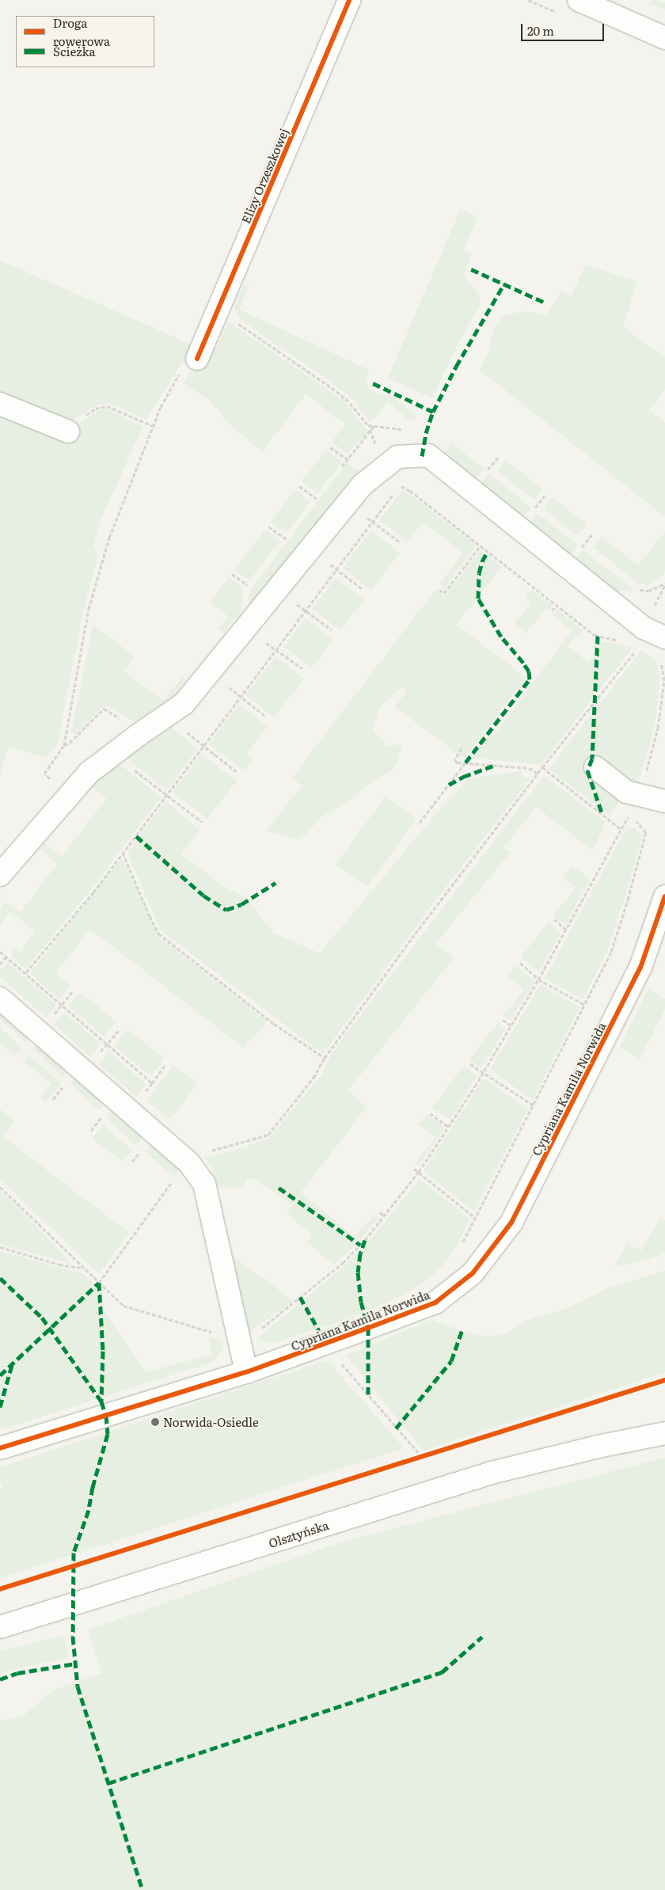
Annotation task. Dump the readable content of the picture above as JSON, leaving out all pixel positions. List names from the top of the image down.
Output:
{
  "streets": {
    "street": ["Elizy Orzeszkowej", "Cypriana Kamila Norwida", "Olsztyńska"]
  },
  "places": ["Norwida-Osiedle"],
  "legend": ["Droga rowerowa", "Ścieżka"],
  "scale_bar": "20 m"
}
